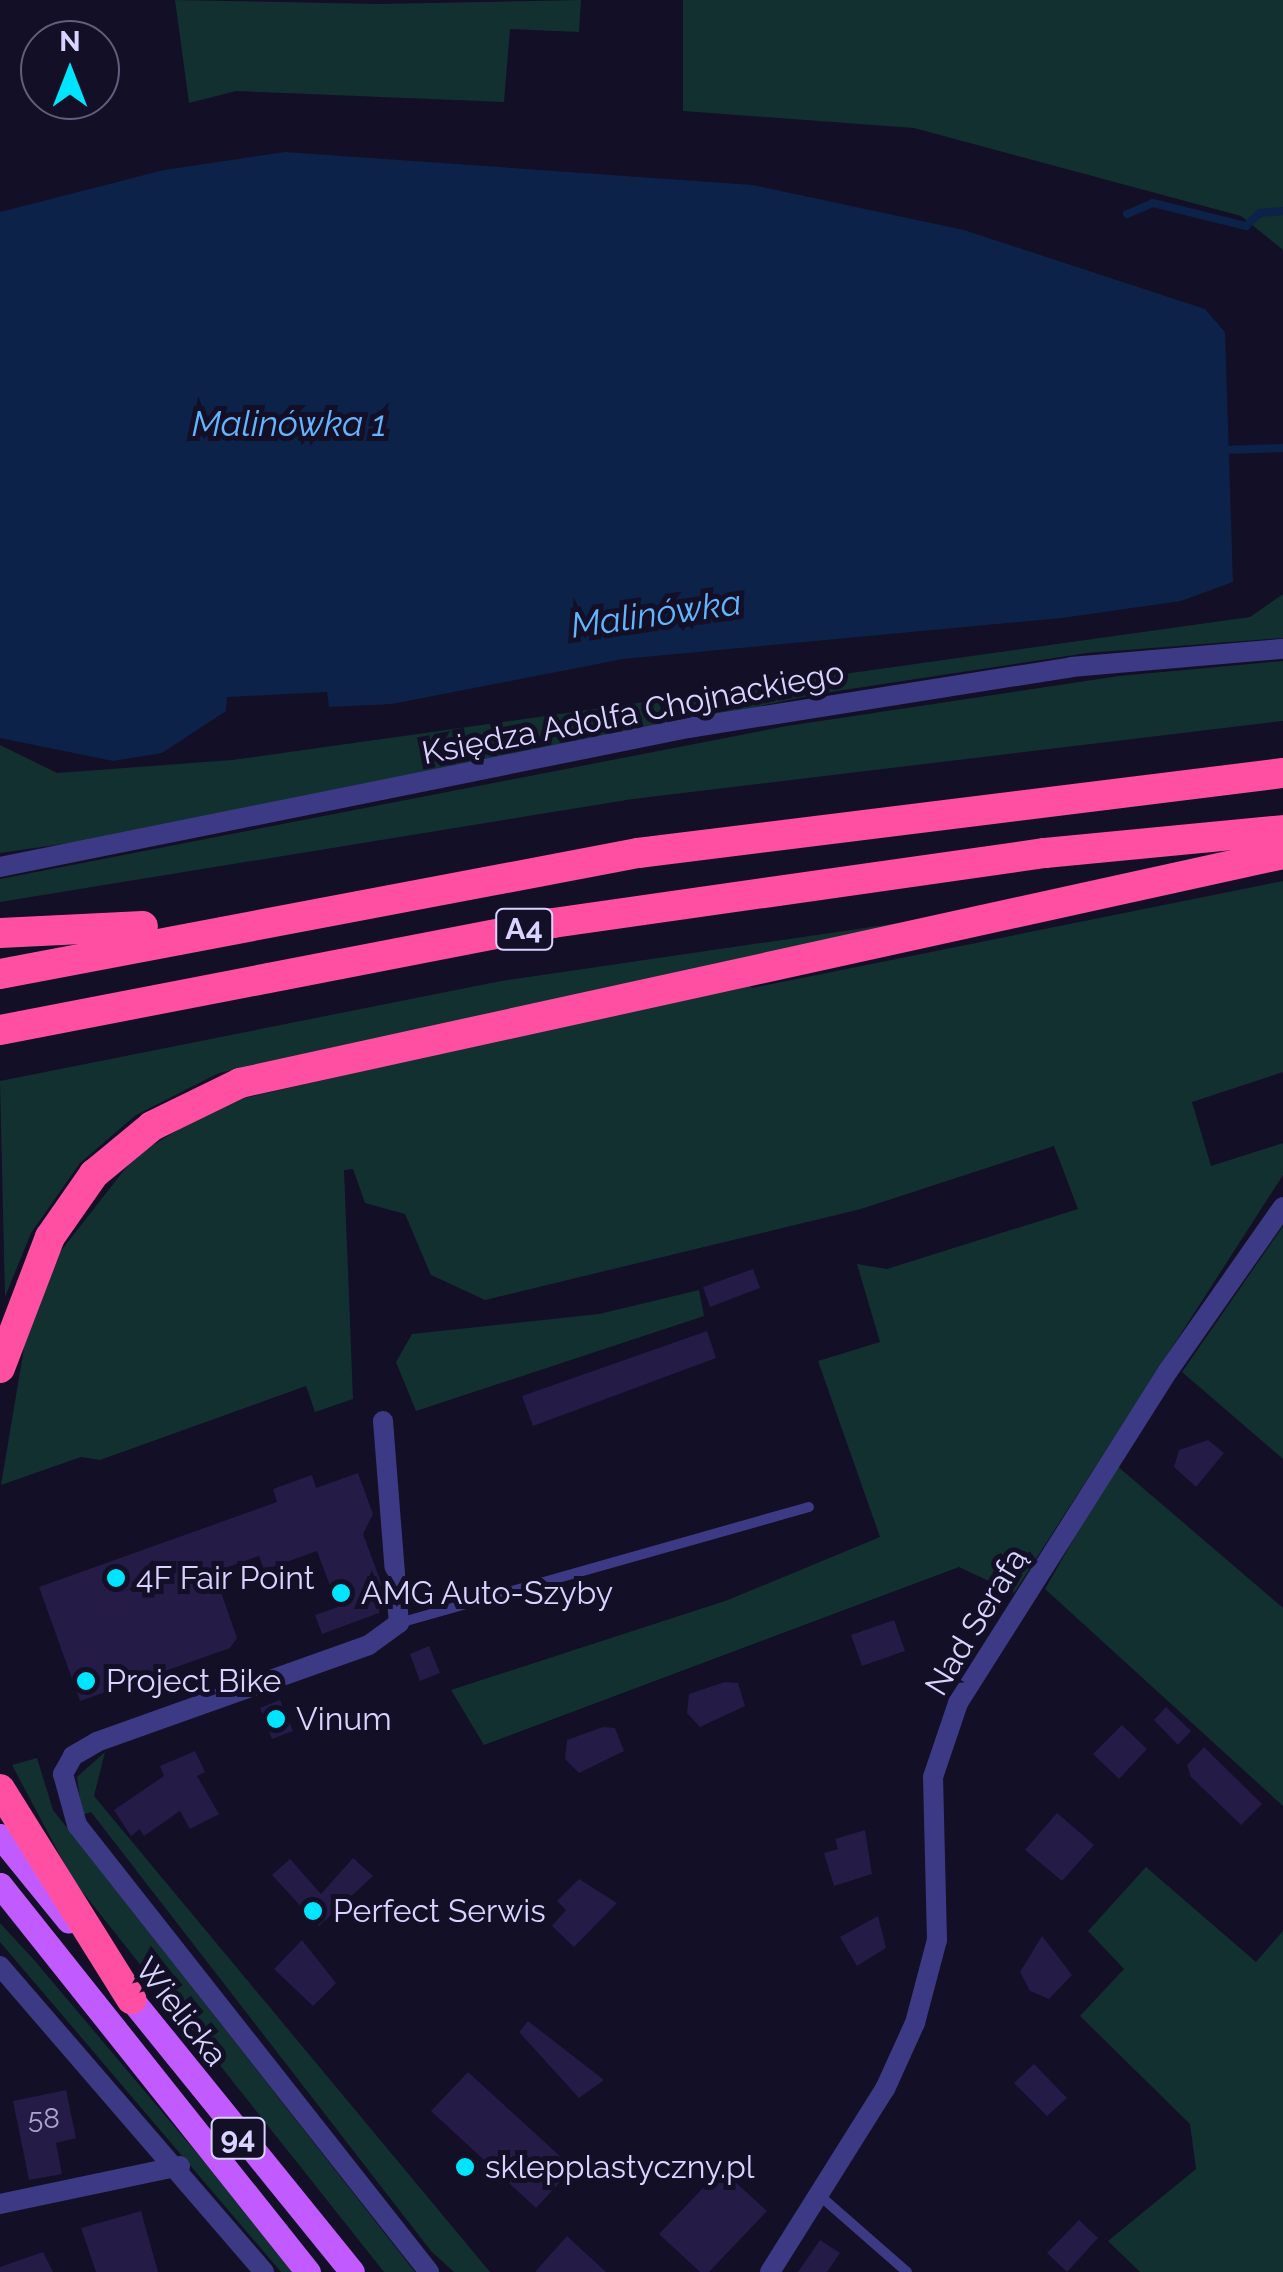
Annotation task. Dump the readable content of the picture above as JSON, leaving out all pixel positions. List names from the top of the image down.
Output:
{
  "streets": {
    "highway": ["A4"],
    "main road": ["Wielicka", "94"],
    "street": ["Księdza Adolfa Chojnackiego", "Nad Serafą"]
  },
  "water": ["Malinówka 1", "Malinówka"],
  "places": [
    "4F Fair Point",
    "AMG Auto-Szyby",
    "Project Bike",
    "Vinum",
    "Perfect Serwis",
    "sklepplastyczny.pl"
  ],
  "house_numbers": ["58"],
  "north": "top"
}
